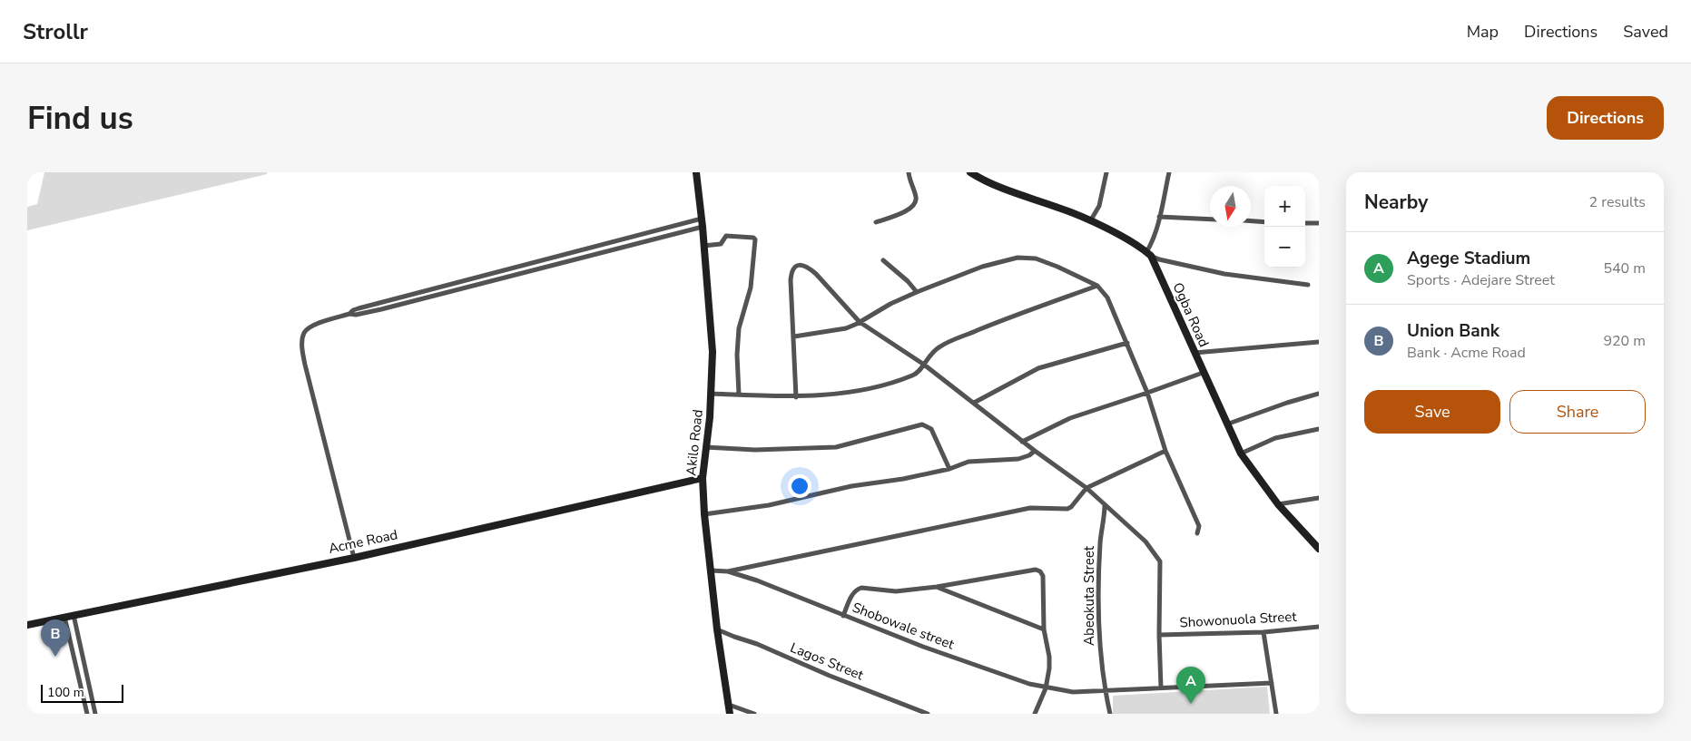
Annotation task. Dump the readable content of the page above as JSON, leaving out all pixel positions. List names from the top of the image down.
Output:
{
  "streets": {
    "street": [
      "Ogba Road",
      "Akilo Road",
      "Acme Road",
      "Abeokuta Street",
      "Showonuola Street",
      "Shobowale street",
      "Lagos Street"
    ]
  },
  "crossings": [
    ["Akilo Road", "Acme Road"],
    ["Akilo Road", "Lagos Street"],
    ["Abeokuta Street", "Shobowale street"]
  ],
  "scale_bar": "100 m",
  "north": "bottom",
  "page": {
    "header": "Strollr",
    "nav": ["Map", "Directions", "Saved"],
    "buttons": [
      "Directions",
      ["Save", "Share"]
    ],
    "title": "Find us",
    "heading": ["Nearby", "2 results"],
    "map_buttons": ["+", "−"],
    "list": [
      {
        "mark": "A",
        "name": "Agege Stadium",
        "note": "Sports · Adejare Street",
        "value": "540 m"
      },
      {
        "mark": "B",
        "name": "Union Bank",
        "note": "Bank · Acme Road",
        "value": "920 m"
      }
    ],
    "pins": ["B", "A"],
    "scale": "100 m"
  }
}
